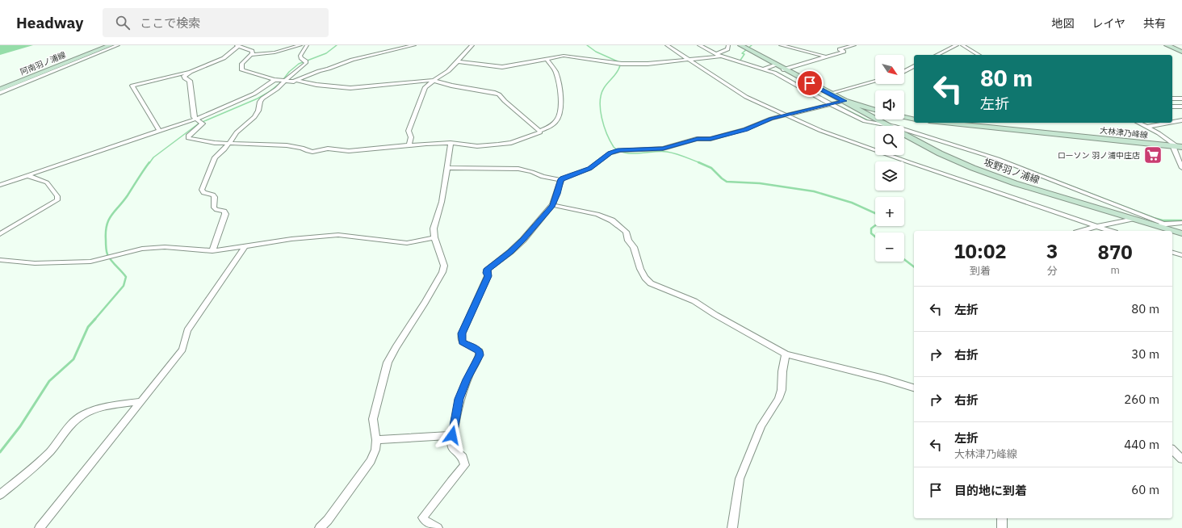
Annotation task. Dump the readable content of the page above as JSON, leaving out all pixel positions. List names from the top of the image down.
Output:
{
  "streets": {
    "main road": ["阿南羽ノ浦線", "大林津乃峰線", "坂野羽ノ浦線"]
  },
  "places": {
    "supermarket": ["ローソン 羽ノ浦中庄店"]
  },
  "north": "bottom right",
  "page": {
    "header": "Headway",
    "search": "ここで検索",
    "nav": ["地図", "レイヤ", "共有"],
    "map_buttons": ["+", "−"],
    "turn": ["80 m", "左折"],
    "eta": [
      "10:02",
      "到着",
      "3",
      "分",
      "870",
      "m"
    ],
    "list": [
      {
        "name": "左折",
        "value": "80 m"
      },
      {
        "name": "右折",
        "value": "30 m"
      },
      {
        "name": "右折",
        "value": "260 m"
      },
      {
        "name": "左折",
        "note": "大林津乃峰線",
        "value": "440 m"
      },
      {
        "name": "目的地に到着",
        "value": "60 m"
      }
    ]
  }
}
